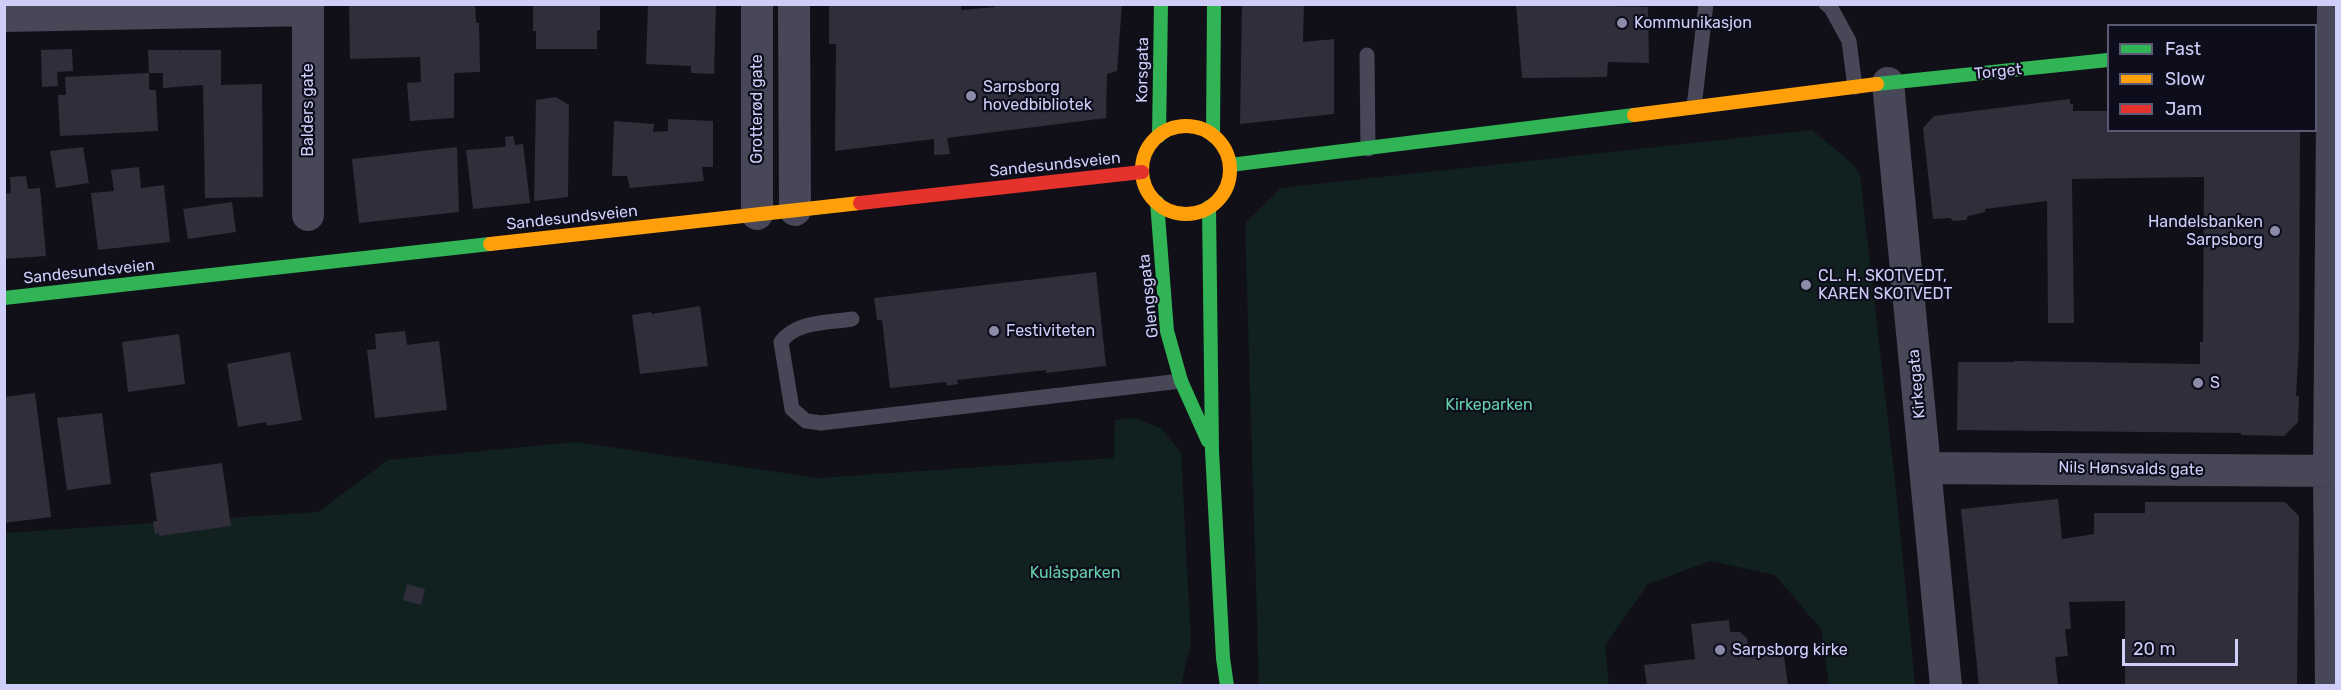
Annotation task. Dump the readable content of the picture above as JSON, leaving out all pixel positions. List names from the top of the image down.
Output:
{
  "streets": {
    "street": [
      "Korsgata",
      "Torget",
      "Grotterød gate",
      "Balders gate",
      "Sandesundsveien",
      "Glengsgata",
      "Kirkegata",
      "Nils Hønsvalds gate"
    ]
  },
  "crossings": [
    ["Korsgata", "Torget"],
    ["Korsgata", "Sandesundsveien"],
    ["Korsgata", "Glengsgata"],
    ["Torget", "Sandesundsveien"],
    ["Torget", "Glengsgata"],
    ["Torget", "Kirkegata"],
    ["Grotterød gate", "Sandesundsveien"],
    ["Sandesundsveien", "Glengsgata"],
    ["Kirkegata", "Nils Hønsvalds gate"]
  ],
  "parks": ["Kirkeparken", "Kulåsparken"],
  "places": [
    "Kommunikasjon",
    "Sarpsborg hovedbibliotek",
    "Handelsbanken Sarpsborg",
    "CL. H. SKOTVEDT, KAREN SKOTVEDT",
    "Festiviteten",
    "S",
    "Sarpsborg kirke"
  ],
  "legend": ["Fast", "Slow", "Jam"],
  "scale_bar": "20 m"
}
